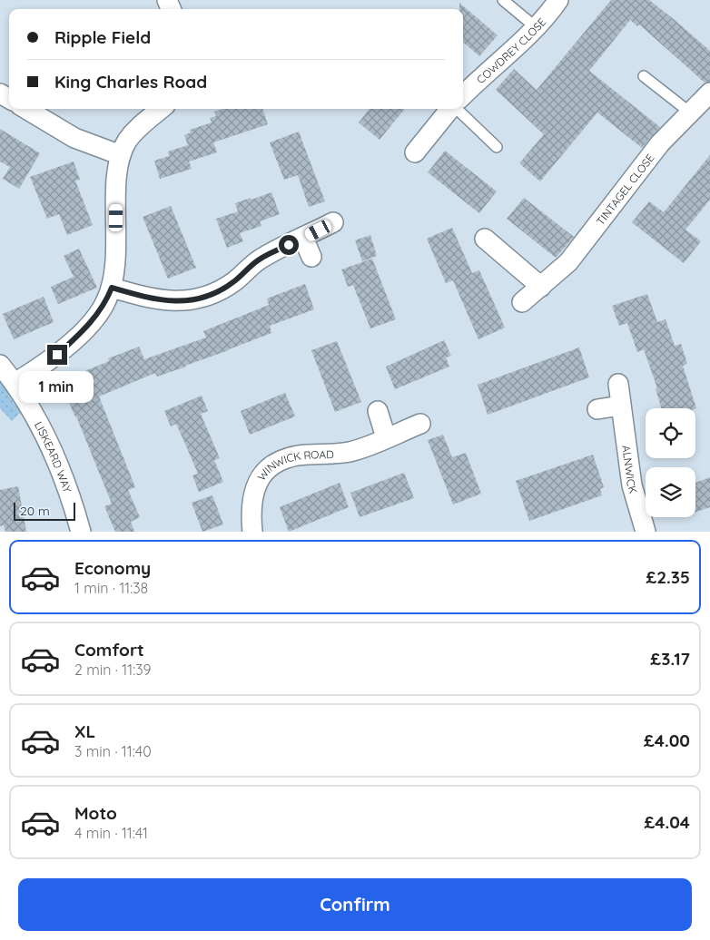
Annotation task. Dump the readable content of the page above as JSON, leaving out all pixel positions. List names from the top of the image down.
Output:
{
  "streets": {
    "street": [
      "COWDREY CLOSE",
      "TINTAGEL CLOSE",
      "LISKEARD WAY",
      "WINWICK ROAD",
      "ALNWICK"
    ]
  },
  "scale_bar": "20 m",
  "page": {
    "banner": ["Ripple Field", "King Charles Road"],
    "bubble": "1 min",
    "scale": "20 m",
    "list": [
      {
        "name": "Economy",
        "note": "1 min · 11:38",
        "value": "£2.35"
      },
      {
        "name": "Comfort",
        "note": "2 min · 11:39",
        "value": "£3.17"
      },
      {
        "name": "XL",
        "note": "3 min · 11:40",
        "value": "£4.00"
      },
      {
        "name": "Moto",
        "note": "4 min · 11:41",
        "value": "£4.04"
      }
    ],
    "buttons": "Confirm"
  }
}
